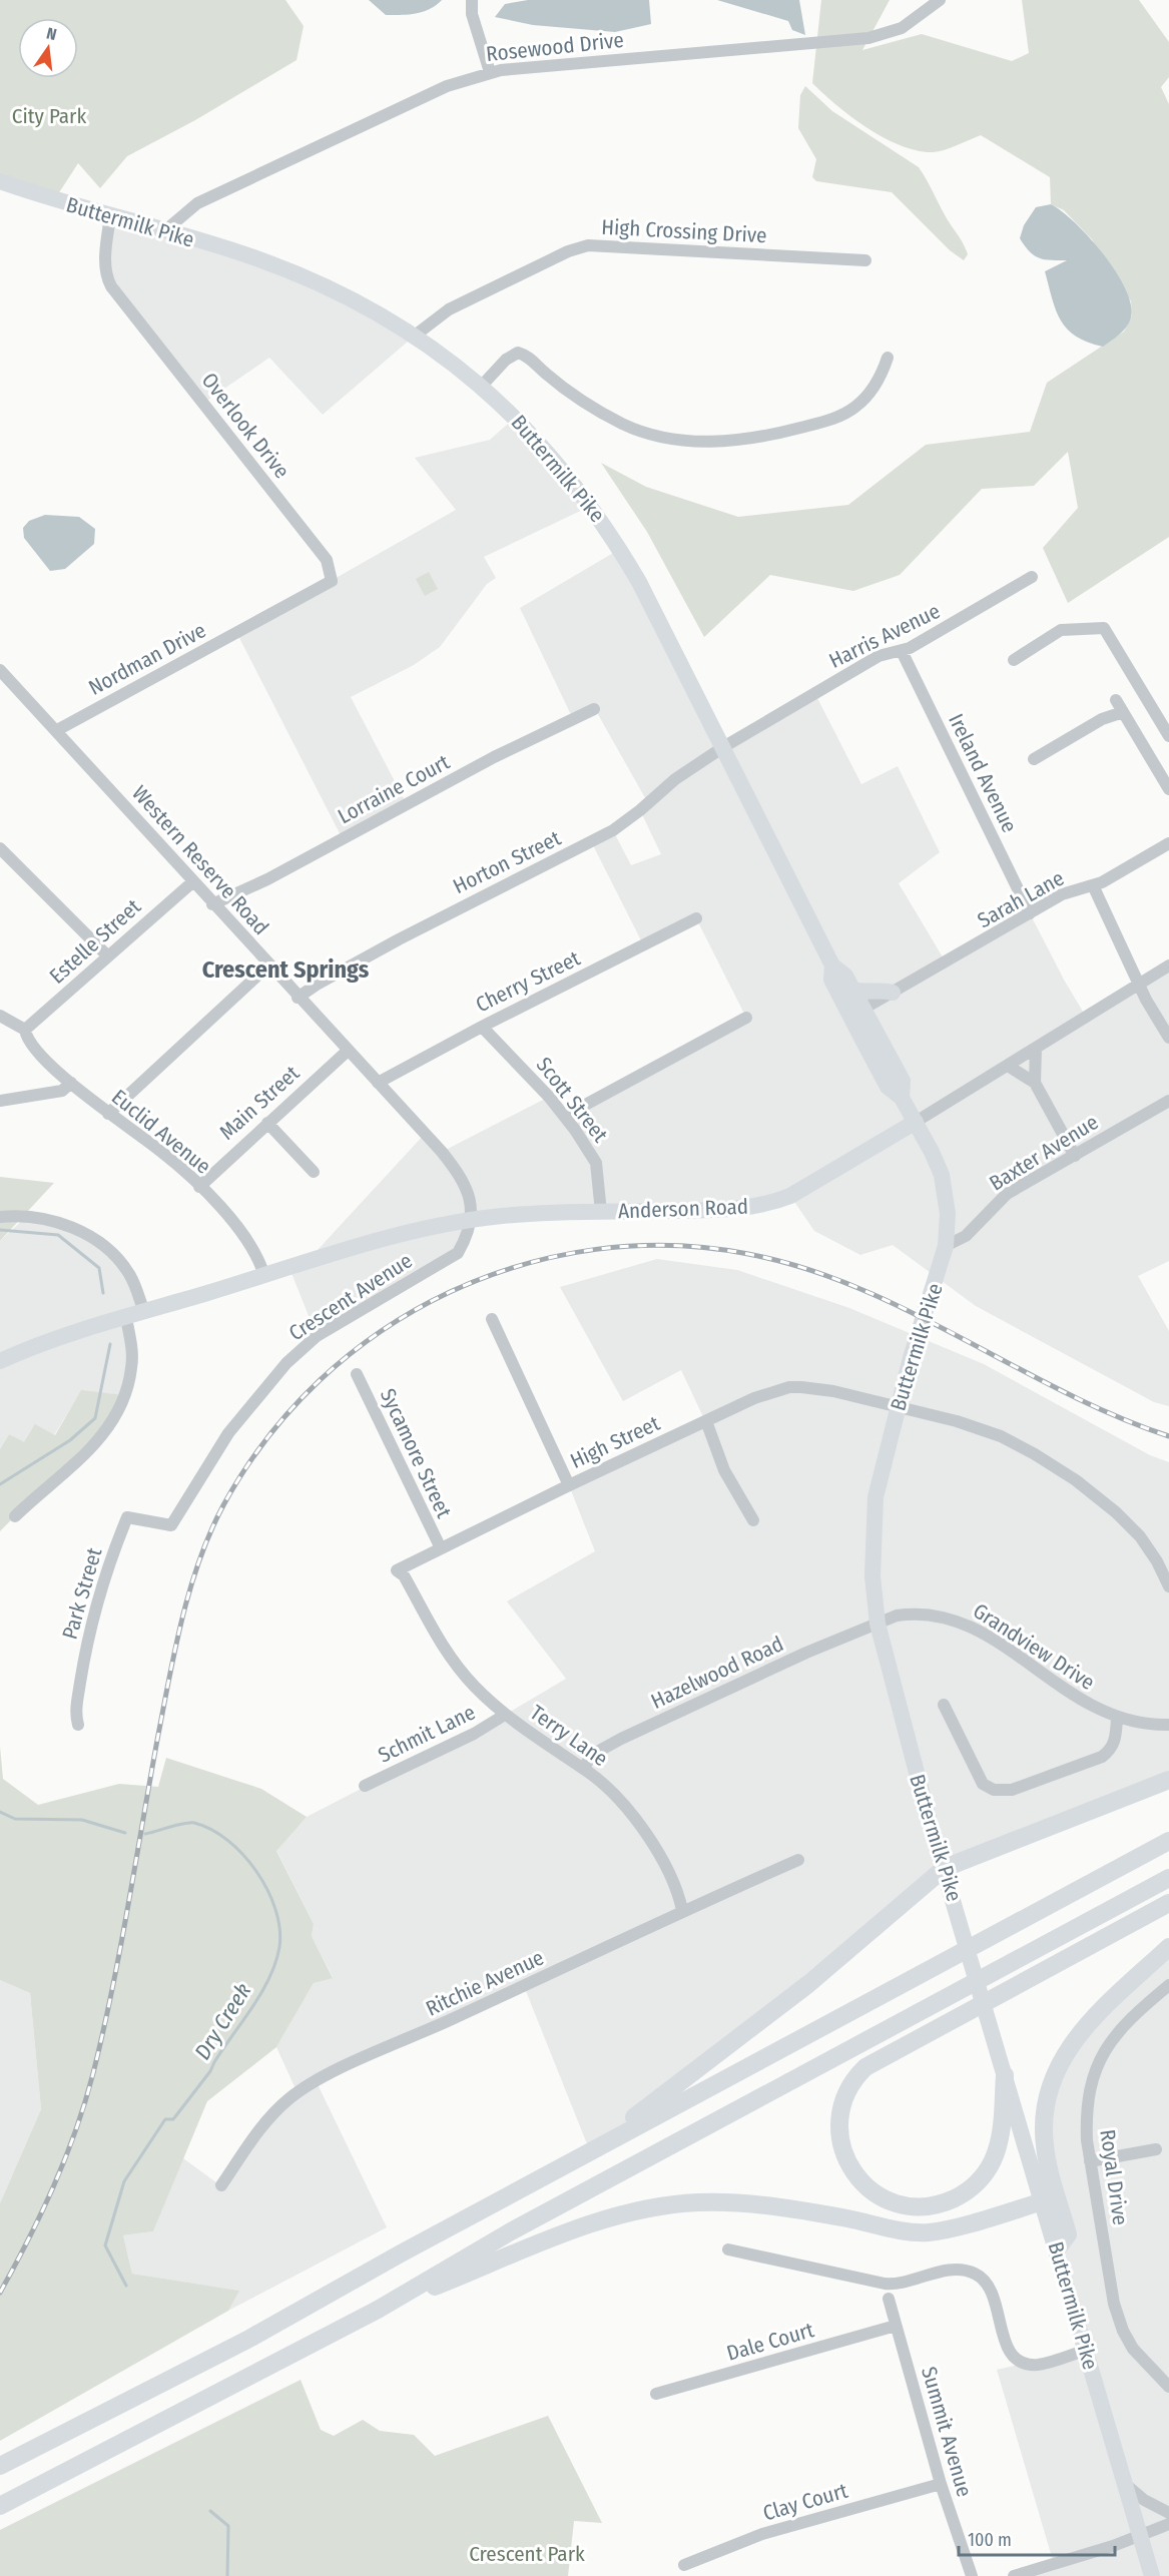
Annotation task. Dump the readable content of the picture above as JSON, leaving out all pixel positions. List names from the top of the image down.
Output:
{
  "streets": {
    "main road": ["Buttermilk Pike", "Anderson Road"],
    "street": [
      "Rosewood Drive",
      "High Crossing Drive",
      "Overlook Drive",
      "Harris Avenue",
      "Nordman Drive",
      "Ireland Avenue",
      "Lorraine Court",
      "Western Reserve Road",
      "Horton Street",
      "Sarah Lane",
      "Estelle Street",
      "Cherry Street",
      "Scott Street",
      "Main Street",
      "Euclid Avenue",
      "Baxter Avenue",
      "Crescent Avenue",
      "High Street",
      "Sycamore Street",
      "Park Street",
      "Grandview Drive",
      "Hazelwood Road",
      "Schmit Lane",
      "Terry Lane",
      "Ritchie Avenue",
      "Royal Drive",
      "Dale Court",
      "Summit Avenue",
      "Clay Court"
    ]
  },
  "crossings": [
    ["Rosewood Drive", "Buttermilk Pike"],
    ["Buttermilk Pike", "High Crossing Drive"],
    ["Buttermilk Pike", "Overlook Drive"],
    ["Buttermilk Pike", "Harris Avenue"],
    ["Buttermilk Pike", "Horton Street"],
    ["Buttermilk Pike", "Sarah Lane"],
    ["Buttermilk Pike", "Baxter Avenue"],
    ["Buttermilk Pike", "Anderson Road"],
    ["Buttermilk Pike", "High Street"],
    ["Buttermilk Pike", "Grandview Drive"],
    ["Buttermilk Pike", "Hazelwood Road"],
    ["Overlook Drive", "Nordman Drive"],
    ["Harris Avenue", "Ireland Avenue"],
    ["Harris Avenue", "Horton Street"],
    ["Nordman Drive", "Western Reserve Road"],
    ["Ireland Avenue", "Sarah Lane"],
    ["Lorraine Court", "Western Reserve Road"],
    ["Western Reserve Road", "Horton Street"],
    ["Western Reserve Road", "Estelle Street"],
    ["Western Reserve Road", "Cherry Street"],
    ["Western Reserve Road", "Main Street"],
    ["Western Reserve Road", "Anderson Road"],
    ["Western Reserve Road", "Crescent Avenue"],
    ["Estelle Street", "Euclid Avenue"],
    ["Cherry Street", "Scott Street"],
    ["Scott Street", "Anderson Road"],
    ["Main Street", "Euclid Avenue"],
    ["Euclid Avenue", "Anderson Road"],
    ["Anderson Road", "Crescent Avenue"],
    ["Crescent Avenue", "Park Street"],
    ["High Street", "Sycamore Street"],
    ["High Street", "Terry Lane"],
    ["Grandview Drive", "Hazelwood Road"],
    ["Hazelwood Road", "Terry Lane"],
    ["Schmit Lane", "Terry Lane"],
    ["Terry Lane", "Ritchie Avenue"],
    ["Dale Court", "Summit Avenue"],
    ["Summit Avenue", "Clay Court"]
  ],
  "districts": ["Crescent Springs"],
  "water": ["Dry Creek"],
  "parks": ["City Park", "Crescent Park"],
  "scale_bar": "100 m",
  "north": "top"
}
